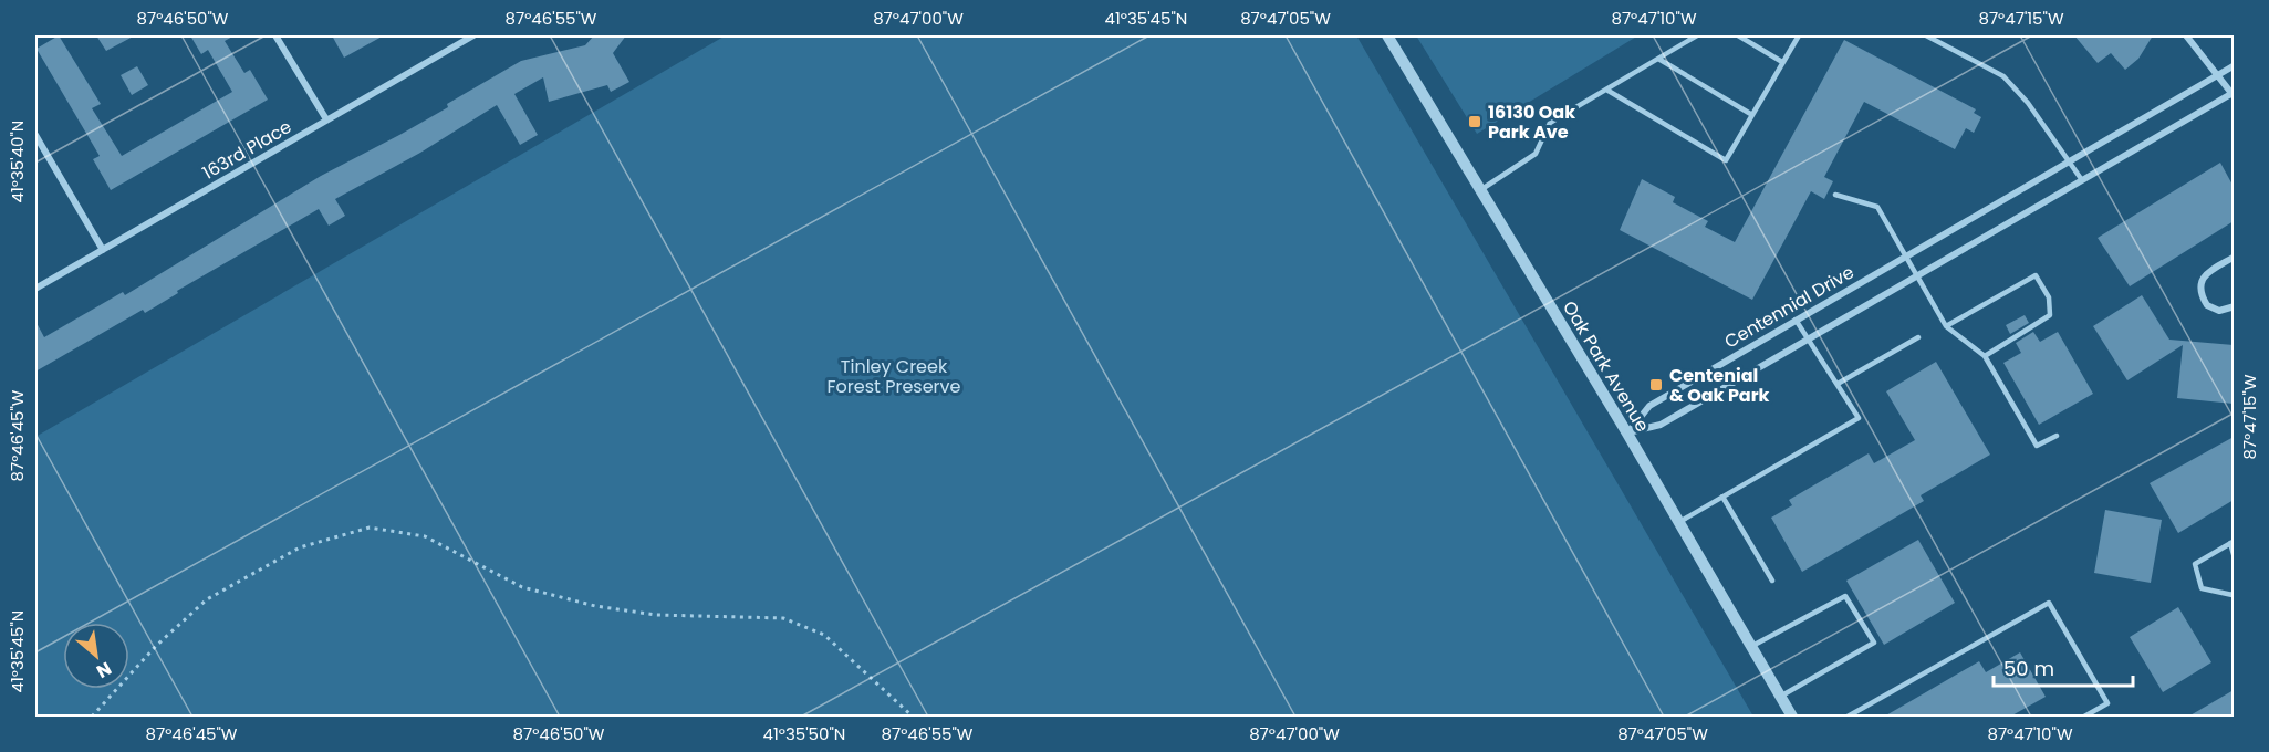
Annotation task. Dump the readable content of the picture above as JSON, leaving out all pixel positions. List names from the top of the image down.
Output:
{
  "streets": {
    "street": ["163rd Place", "Centennial Drive", "Oak Park Avenue"]
  },
  "crossings": [
    ["Centennial Drive", "Oak Park Avenue"]
  ],
  "parks": ["Tinley Creek Forest Preserve"],
  "places": {
    "transit": ["16130 Oak Park Ave", "Centenial & Oak Park"]
  },
  "scale_bar": "50 m",
  "north": "bottom right",
  "coordinates": [
    "87°46'50\"W",
    "87°46'55\"W",
    "87°47'00\"W",
    "41°35'45\"N",
    "87°47'05\"W",
    "87°47'10\"W",
    "87°47'15\"W",
    "41°35'40\"N",
    "87°46'45\"W",
    "41°35'50\"N"
  ]
}
